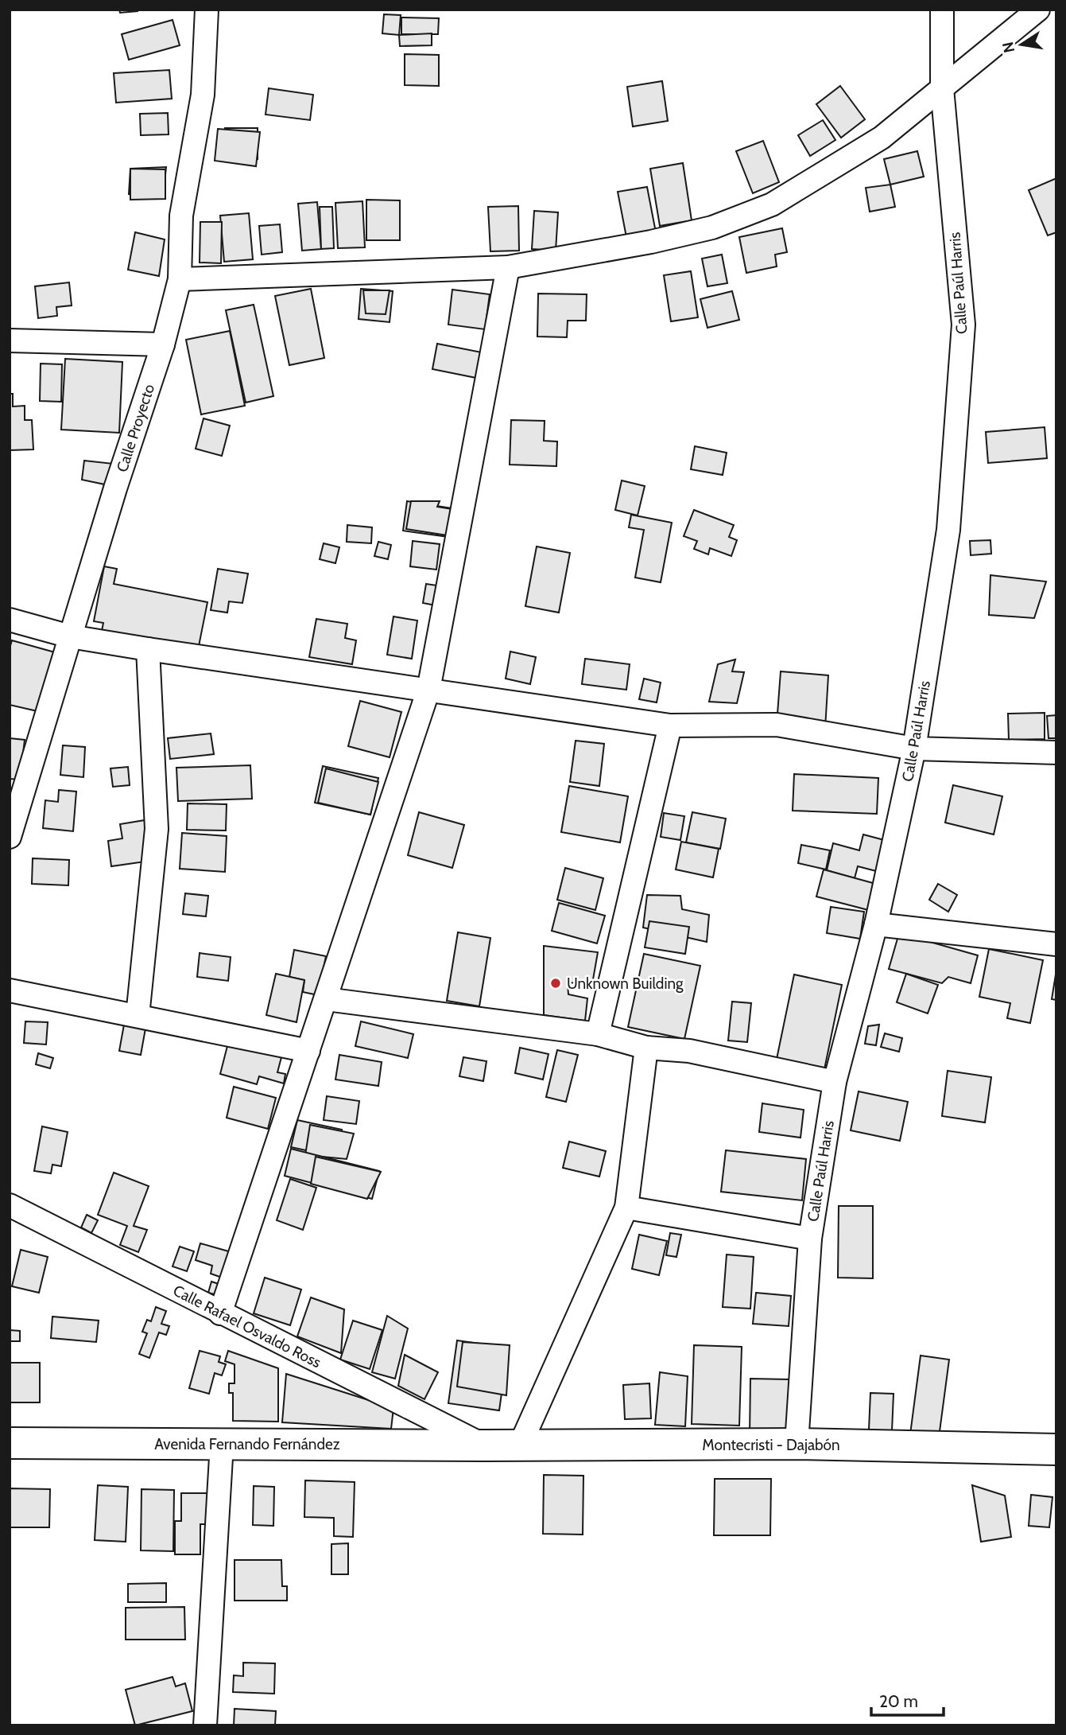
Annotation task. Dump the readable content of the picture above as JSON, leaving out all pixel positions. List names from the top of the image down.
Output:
{
  "streets": {
    "main road": ["Avenida Fernando Fernández", "Montecristi - Dajabón"],
    "street": ["Calle Paúl Harris", "Calle Proyecto", "Calle Rafael Osvaldo Ross"]
  },
  "crossings": [
    ["Calle Paúl Harris", "Montecristi - Dajabón"],
    ["Calle Rafael Osvaldo Ross", "Avenida Fernando Fernández"],
    ["Calle Rafael Osvaldo Ross", "Montecristi - Dajabón"],
    ["Avenida Fernando Fernández", "Montecristi - Dajabón"]
  ],
  "places": ["Unknown Building"],
  "scale_bar": "20 m",
  "north": "left"
}
